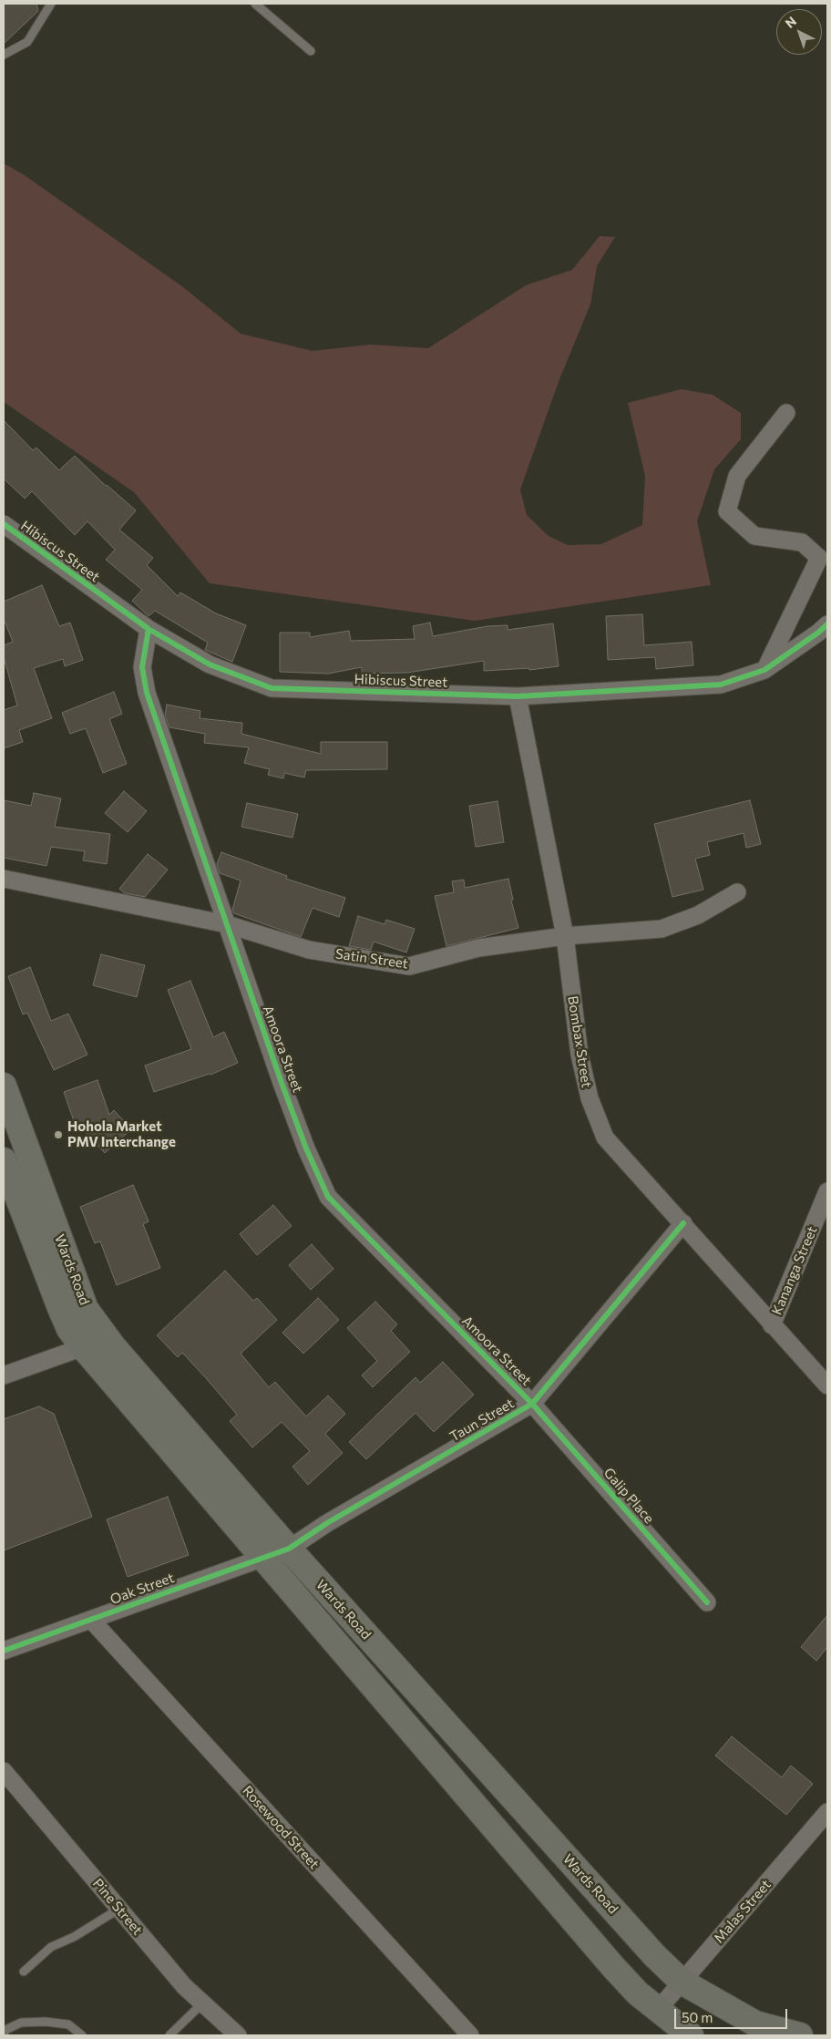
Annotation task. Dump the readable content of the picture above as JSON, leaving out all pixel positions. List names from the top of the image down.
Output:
{
  "streets": {
    "main road": ["Wards Road"],
    "street": [
      "Hibiscus Street",
      "Satin Street",
      "Bombax Street",
      "Amoora Street",
      "Kananga Street",
      "Taun Street",
      "Galip Place",
      "Oak Street",
      "Rosewood Street",
      "Pine Street",
      "Malas Street"
    ]
  },
  "crossings": [
    ["Hibiscus Street", "Bombax Street"],
    ["Hibiscus Street", "Amoora Street"],
    ["Satin Street", "Bombax Street"],
    ["Satin Street", "Amoora Street"],
    ["Bombax Street", "Kananga Street"],
    ["Bombax Street", "Taun Street"],
    ["Amoora Street", "Taun Street"],
    ["Amoora Street", "Galip Place"],
    ["Wards Road", "Taun Street"],
    ["Wards Road", "Oak Street"],
    ["Wards Road", "Malas Street"],
    ["Taun Street", "Galip Place"],
    ["Taun Street", "Oak Street"],
    ["Oak Street", "Rosewood Street"]
  ],
  "places": ["Hohola Market PMV Interchange"],
  "scale_bar": "50 m",
  "north": "top left"
}
